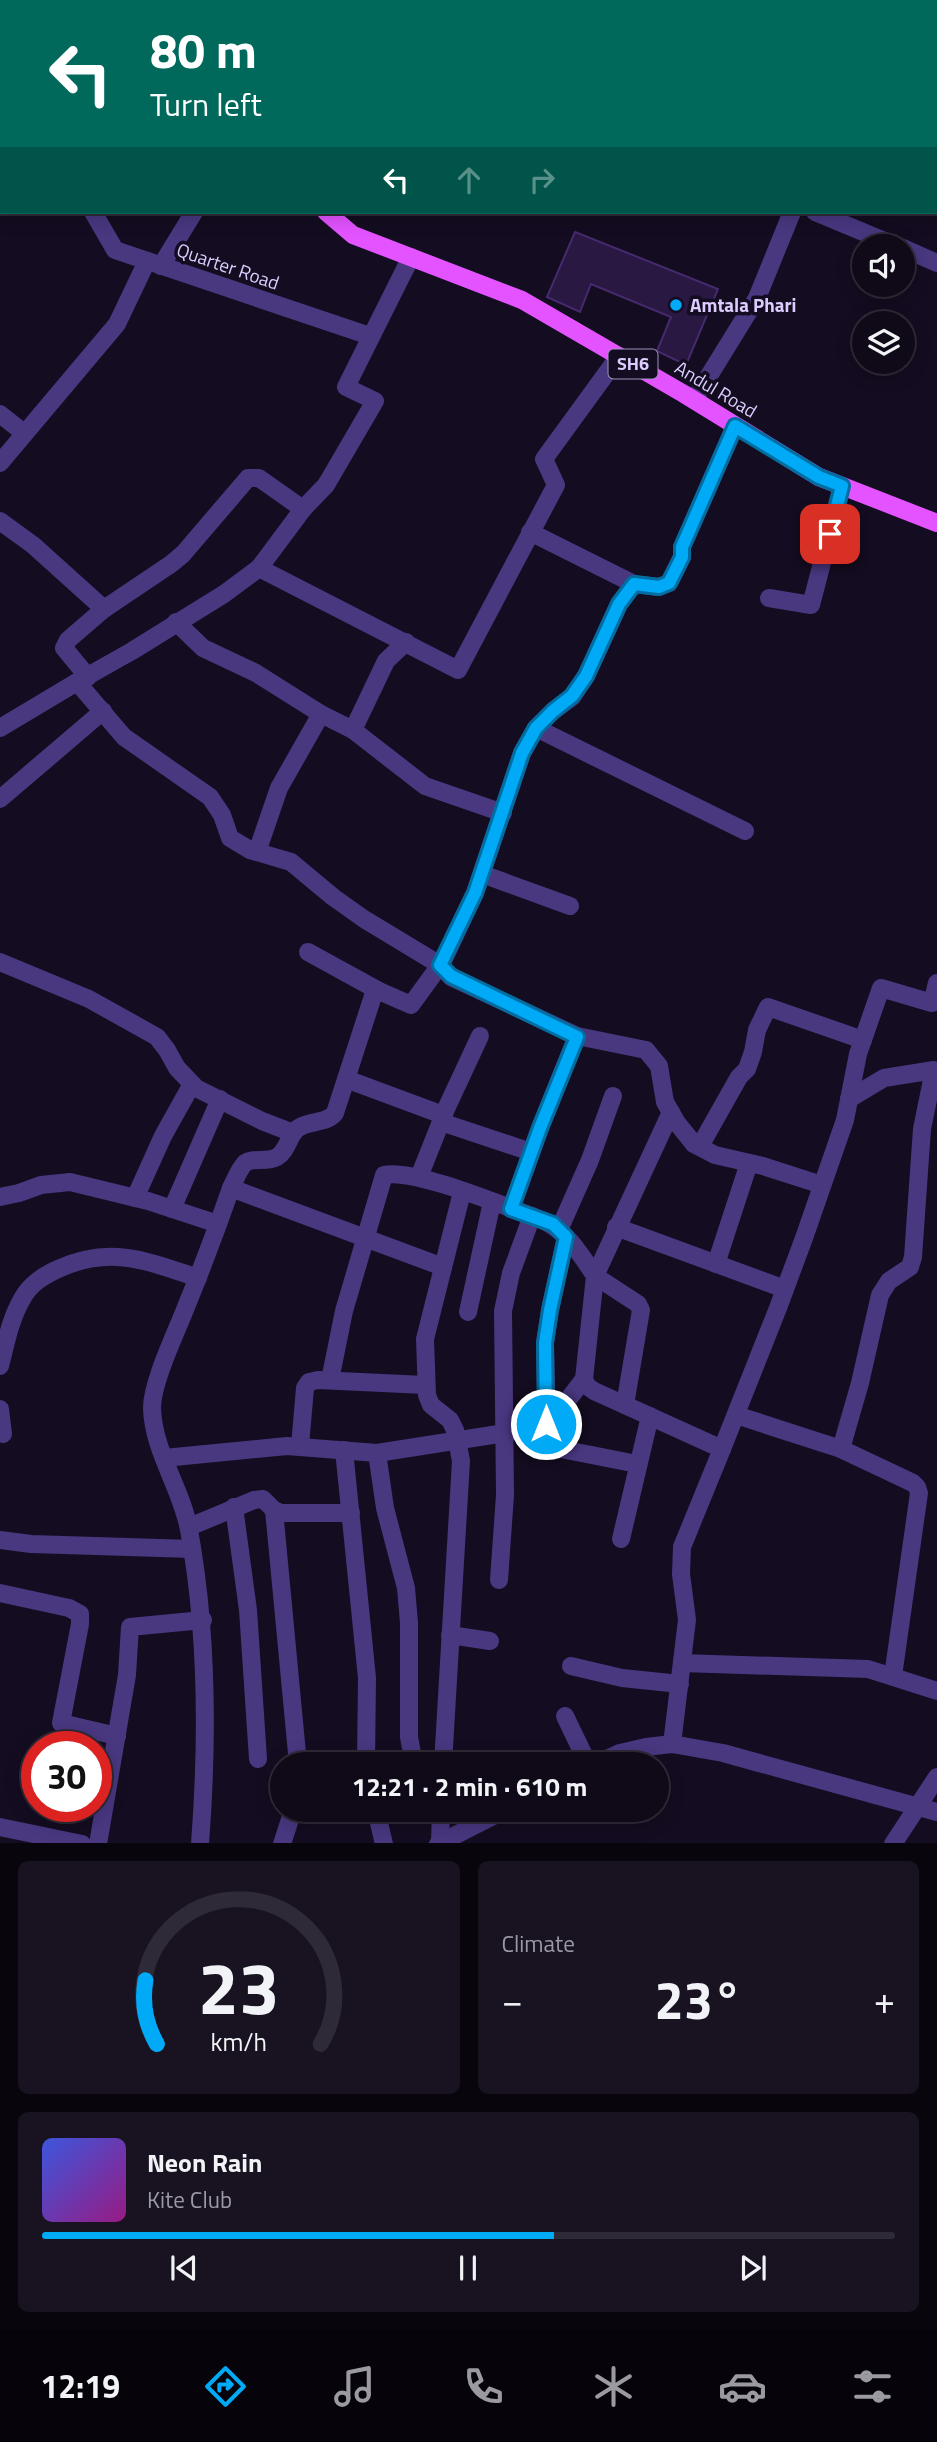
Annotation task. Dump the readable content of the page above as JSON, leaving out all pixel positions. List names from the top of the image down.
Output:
{
  "streets": {
    "main road": ["SH6", "Andul Road"],
    "street": ["Quarter Road"]
  },
  "places": ["Amtala Phari"],
  "page": {
    "turn": ["80 m", "Turn left"],
    "limit": "30",
    "trip": "12:21 · 2 min · 610 m",
    "tile": "Climate",
    "heat": ["−", "23°", "+"],
    "song": ["Neon Rain", "Kite Club"],
    "tabs": "12:19",
    "gauge": ["23", "km/h"]
  }
}
